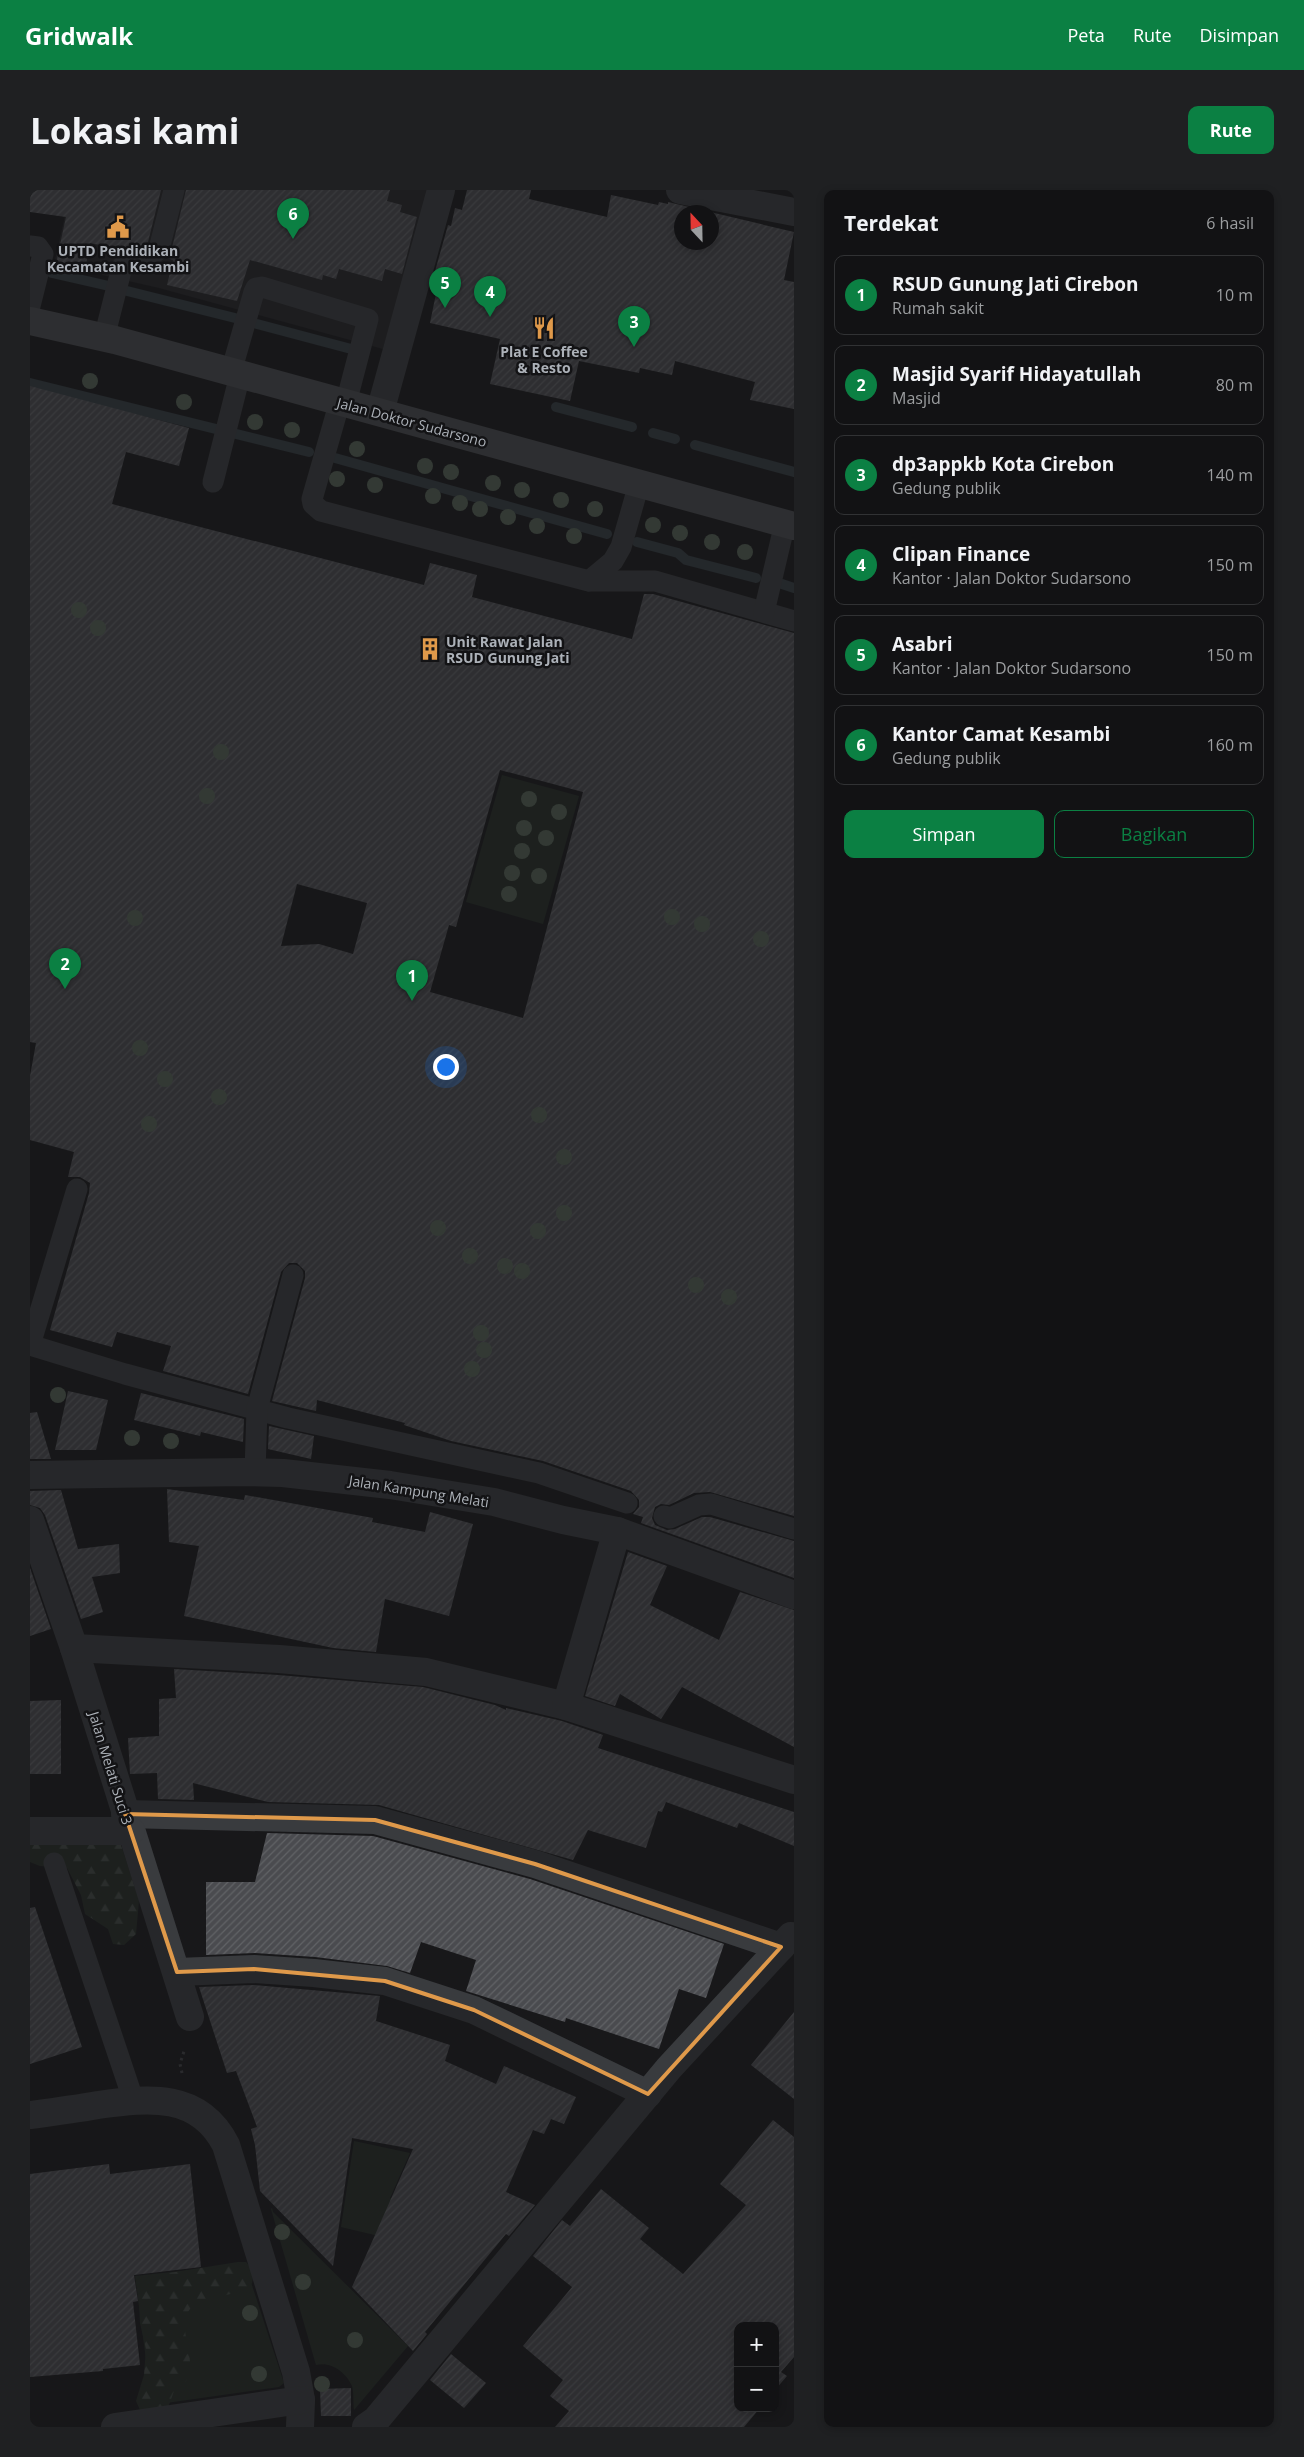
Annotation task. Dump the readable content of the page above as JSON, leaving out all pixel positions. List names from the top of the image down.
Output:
{
  "streets": {
    "street": ["Jalan Doktor Sudarsono", "Jalan Kampung Melati", "Jalan Melati Suci 3"]
  },
  "places": {
    "public building": ["UPTD Pendidikan Kecamatan Kesambi"],
    "restaurant": ["Plat E Coffee & Resto"],
    "building": ["Unit Rawat Jalan RSUD Gunung Jati"]
  },
  "north": "top",
  "page": {
    "header": "Gridwalk",
    "nav": ["Peta", "Rute", "Disimpan"],
    "buttons": [
      "Rute",
      ["Simpan", "Bagikan"]
    ],
    "title": "Lokasi kami",
    "heading": ["Terdekat", "6 hasil"],
    "pins": [
      "6",
      "5",
      "4",
      "3",
      "2",
      "1"
    ],
    "list": [
      {
        "mark": "1",
        "name": "RSUD Gunung Jati Cirebon",
        "note": "Rumah sakit",
        "value": "10 m"
      },
      {
        "mark": "2",
        "name": "Masjid Syarif Hidayatullah",
        "note": "Masjid",
        "value": "80 m"
      },
      {
        "mark": "3",
        "name": "dp3appkb Kota Cirebon",
        "note": "Gedung publik",
        "value": "140 m"
      },
      {
        "mark": "4",
        "name": "Clipan Finance",
        "note": "Kantor · Jalan Doktor Sudarsono",
        "value": "150 m"
      },
      {
        "mark": "5",
        "name": "Asabri",
        "note": "Kantor · Jalan Doktor Sudarsono",
        "value": "150 m"
      },
      {
        "mark": "6",
        "name": "Kantor Camat Kesambi",
        "note": "Gedung publik",
        "value": "160 m"
      }
    ],
    "map_buttons": ["+", "−"]
  }
}
